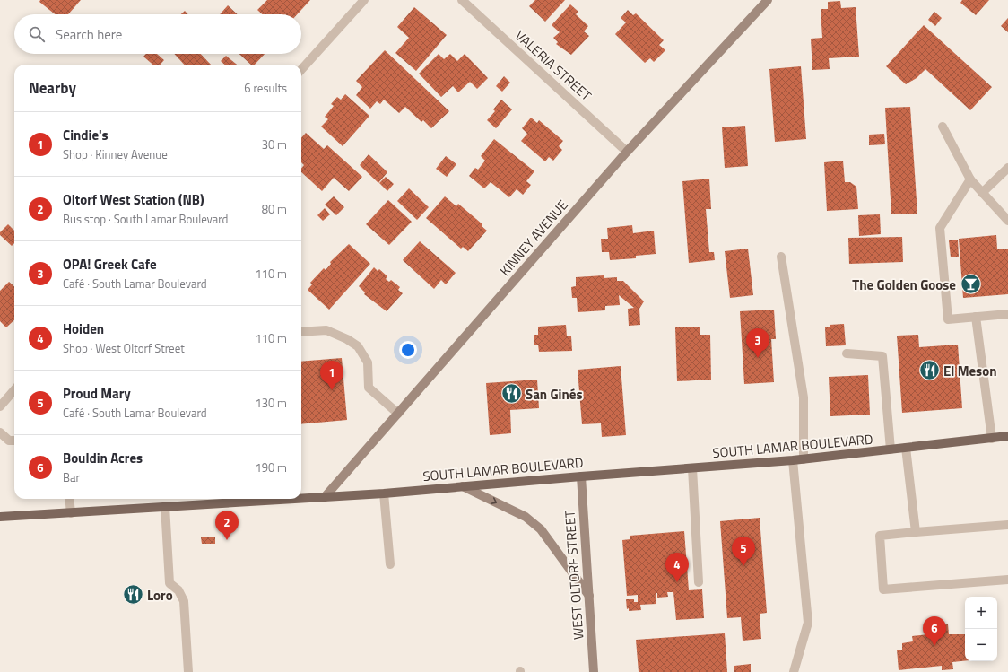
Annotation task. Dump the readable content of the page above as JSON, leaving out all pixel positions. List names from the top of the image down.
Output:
{
  "streets": {
    "main road": ["SOUTH LAMAR BOULEVARD"],
    "street": ["VALERIA STREET", "KINNEY AVENUE", "WEST OLTORF STREET"]
  },
  "crossings": [
    ["VALERIA STREET", "KINNEY AVENUE"],
    ["KINNEY AVENUE", "SOUTH LAMAR BOULEVARD"],
    ["SOUTH LAMAR BOULEVARD", "WEST OLTORF STREET"]
  ],
  "places": {
    "bar": ["The Golden Goose"],
    "restaurant": ["El Meson", "San Ginés", "Loro"]
  },
  "page": {
    "search": "Search here",
    "heading": ["Nearby", "6 results"],
    "list": [
      {
        "mark": "1",
        "name": "Cindie's",
        "note": "Shop · Kinney Avenue",
        "value": "30 m"
      },
      {
        "mark": "2",
        "name": "Oltorf West Station (NB)",
        "note": "Bus stop · South Lamar Boulevard",
        "value": "80 m"
      },
      {
        "mark": "3",
        "name": "OPA! Greek Cafe",
        "note": "Café · South Lamar Boulevard",
        "value": "110 m"
      },
      {
        "mark": "4",
        "name": "Hoiden",
        "note": "Shop · West Oltorf Street",
        "value": "110 m"
      },
      {
        "mark": "5",
        "name": "Proud Mary",
        "note": "Café · South Lamar Boulevard",
        "value": "130 m"
      },
      {
        "mark": "6",
        "name": "Bouldin Acres",
        "note": "Bar",
        "value": "190 m"
      }
    ],
    "pins": [
      "3",
      "1",
      "2",
      "5",
      "4",
      "6"
    ],
    "map_buttons": ["+", "−"]
  }
}
